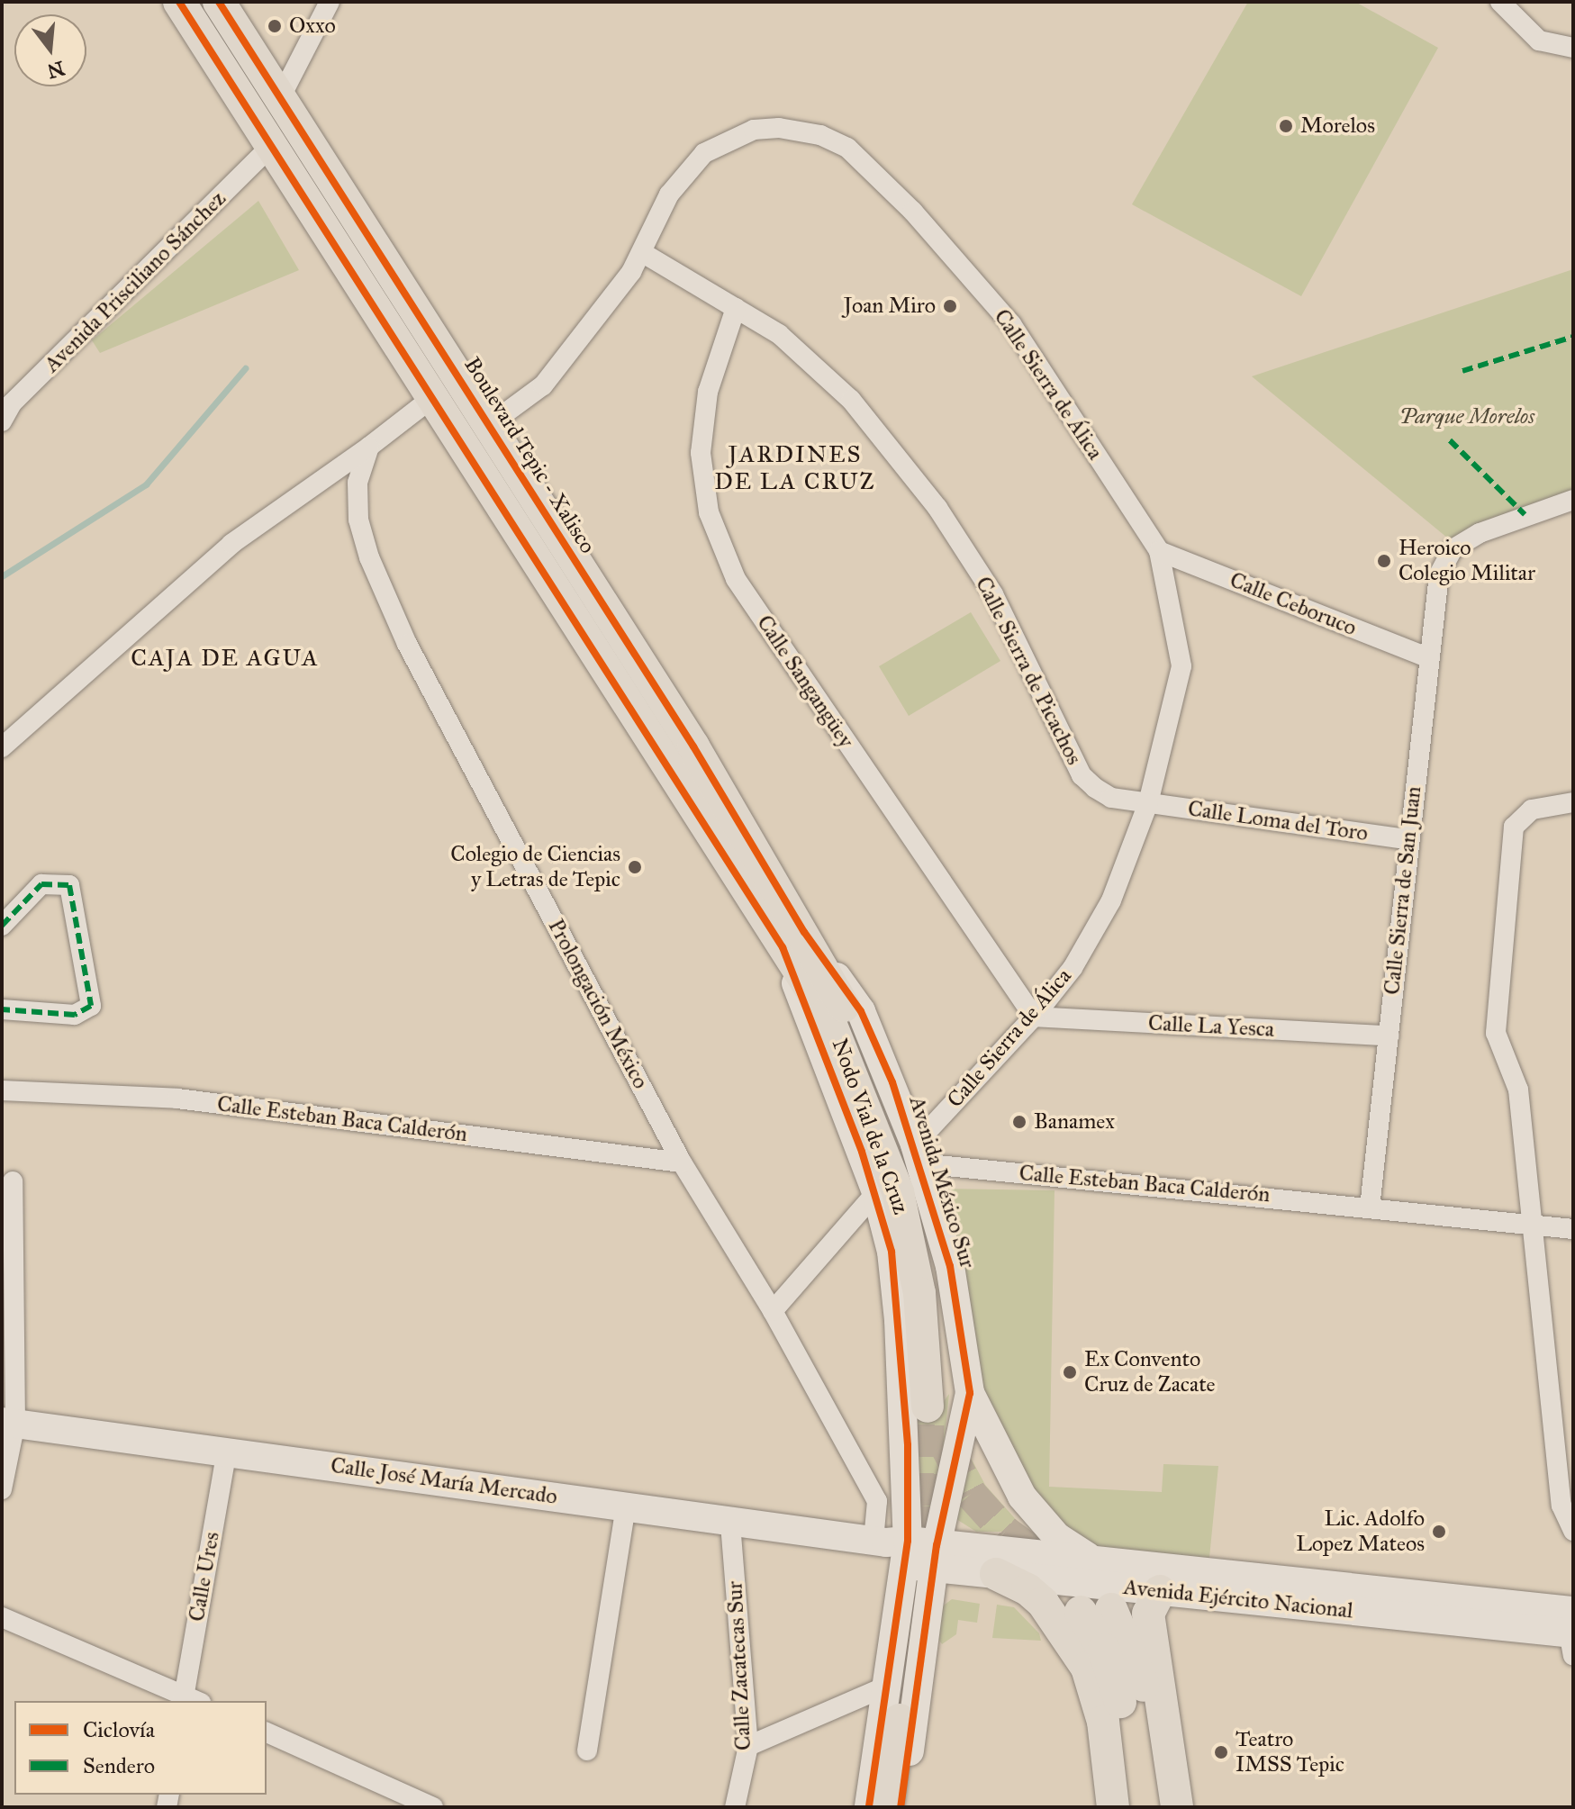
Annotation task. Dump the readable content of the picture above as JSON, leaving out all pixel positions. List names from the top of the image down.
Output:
{
  "streets": {
    "main road": [
      "Boulevard Tepic - Xalisco",
      "Nodo Vial de la Cruz",
      "Avenida México Sur",
      "Calle José María Mercado",
      "Avenida Ejército Nacional"
    ],
    "street": [
      "Avenida Prisciliano Sánchez",
      "Calle Sierra de Álica",
      "Calle Ceboruco",
      "Calle Sierra de Picachos",
      "Calle Sangangüey",
      "Calle Loma del Toro",
      "Calle Sierra de San Juan",
      "Prolongación México",
      "Calle La Yesca",
      "Calle Esteban Baca Calderón",
      "Calle Ures",
      "Calle Zacatecas Sur"
    ]
  },
  "crossings": [
    ["Calle Sierra de Álica", "Boulevard Tepic - Xalisco"],
    ["Calle Sierra de Álica", "Calle Ceboruco"],
    ["Calle Sierra de Álica", "Calle Sierra de Picachos"],
    ["Calle Sierra de Álica", "Calle Sangangüey"],
    ["Calle Sierra de Álica", "Calle Loma del Toro"],
    ["Calle Sierra de Álica", "Calle La Yesca"],
    ["Calle Sierra de Álica", "Calle Esteban Baca Calderón"],
    ["Calle Sierra de Álica", "Avenida México Sur"],
    ["Boulevard Tepic - Xalisco", "Nodo Vial de la Cruz"],
    ["Boulevard Tepic - Xalisco", "Avenida México Sur"],
    ["Calle Ceboruco", "Calle Sierra de San Juan"],
    ["Calle Sierra de Picachos", "Calle Sangangüey"],
    ["Calle Sierra de Picachos", "Calle Loma del Toro"],
    ["Calle Sangangüey", "Calle La Yesca"],
    ["Calle Loma del Toro", "Calle Sierra de San Juan"],
    ["Calle Sierra de San Juan", "Calle La Yesca"],
    ["Calle Sierra de San Juan", "Calle Esteban Baca Calderón"],
    ["Prolongación México", "Calle Esteban Baca Calderón"],
    ["Prolongación México", "Calle José María Mercado"],
    ["Prolongación México", "Avenida Ejército Nacional"],
    ["Calle Esteban Baca Calderón", "Avenida México Sur"],
    ["Nodo Vial de la Cruz", "Avenida México Sur"],
    ["Avenida México Sur", "Avenida Ejército Nacional"],
    ["Calle José María Mercado", "Calle Ures"],
    ["Calle José María Mercado", "Avenida Ejército Nacional"],
    ["Calle José María Mercado", "Calle Zacatecas Sur"]
  ],
  "districts": ["JARDINES DE LA CRUZ", "CAJA DE AGUA"],
  "parks": ["Parque Morelos"],
  "places": [
    "Oxxo",
    "Morelos",
    "Joan Miro",
    "Heroico Colegio Militar",
    "Colegio de Ciencias y Letras de Tepic",
    "Banamex",
    "Ex Convento Cruz de Zacate",
    "Lic. Adolfo Lopez Mateos",
    "Teatro IMSS Tepic"
  ],
  "legend": ["Ciclovía", "Sendero"],
  "north": "bottom"
}
